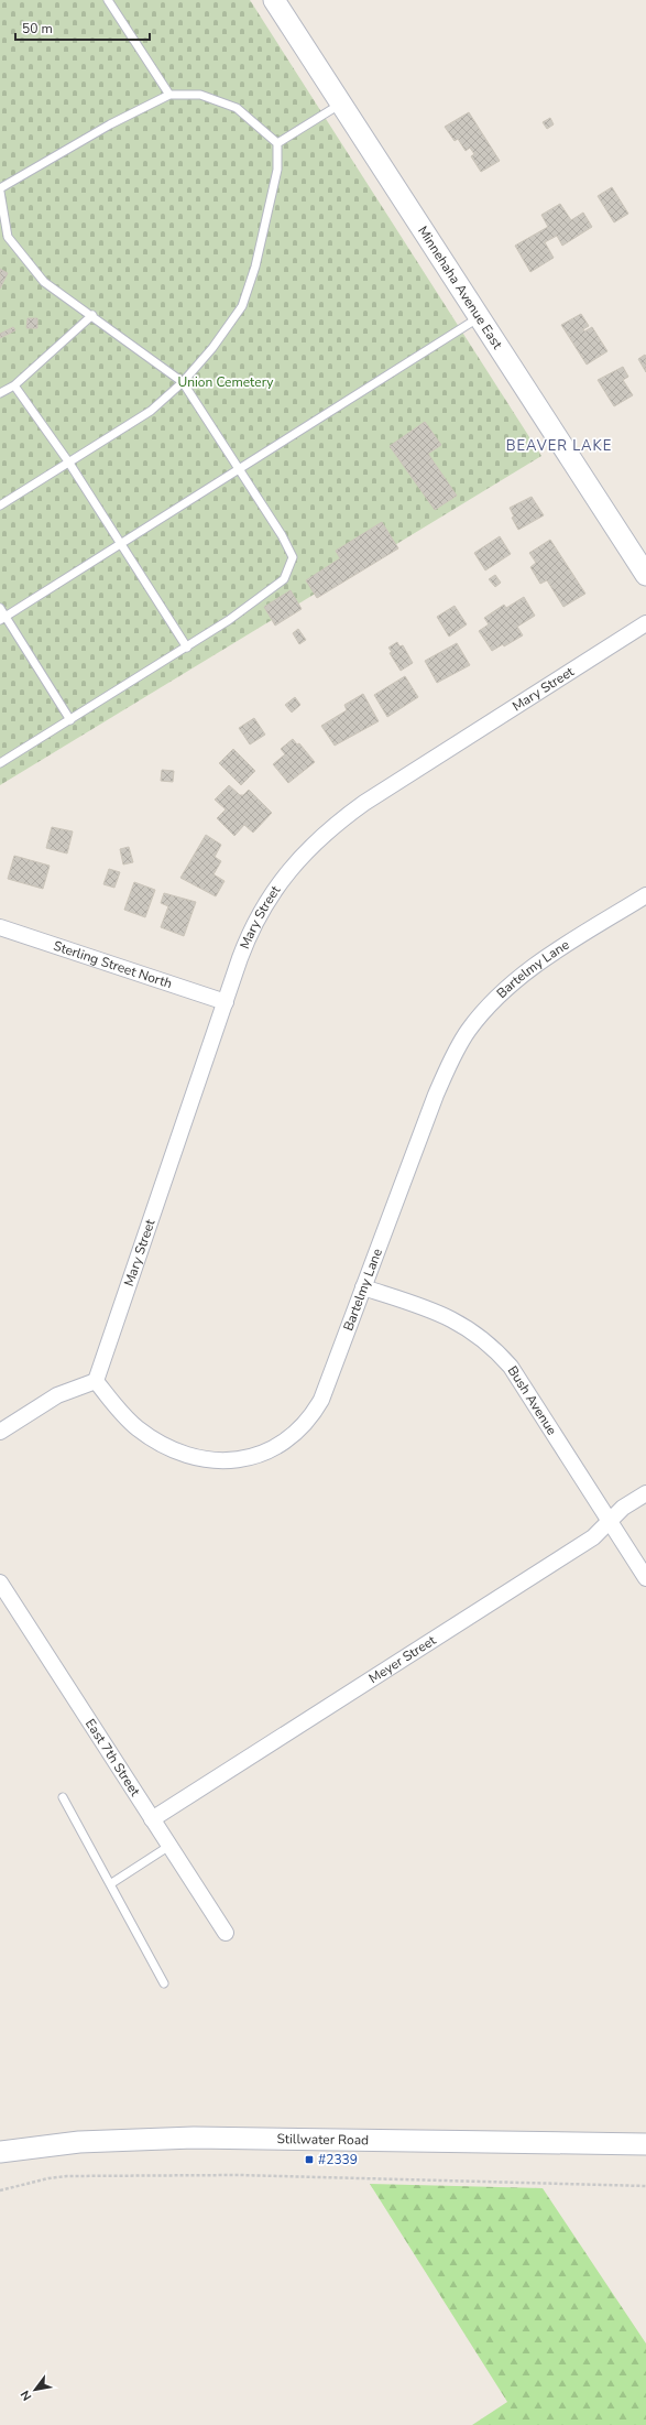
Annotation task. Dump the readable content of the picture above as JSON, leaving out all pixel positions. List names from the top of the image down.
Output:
{
  "streets": {
    "main road": ["Minnehaha Avenue East", "Stillwater Road"],
    "street": [
      "Mary Street",
      "Sterling Street North",
      "Bartelmy Lane",
      "Bush Avenue",
      "Meyer Street",
      "East 7th Street"
    ]
  },
  "crossings": [
    ["Mary Street", "Sterling Street North"],
    ["Mary Street", "Bartelmy Lane"],
    ["Bartelmy Lane", "Bush Avenue"],
    ["Bush Avenue", "Meyer Street"],
    ["Meyer Street", "East 7th Street"]
  ],
  "districts": ["BEAVER LAKE"],
  "parks": ["Union Cemetery"],
  "places": {
    "transit": ["#2339"]
  },
  "scale_bar": "50 m",
  "north": "bottom left"
}
